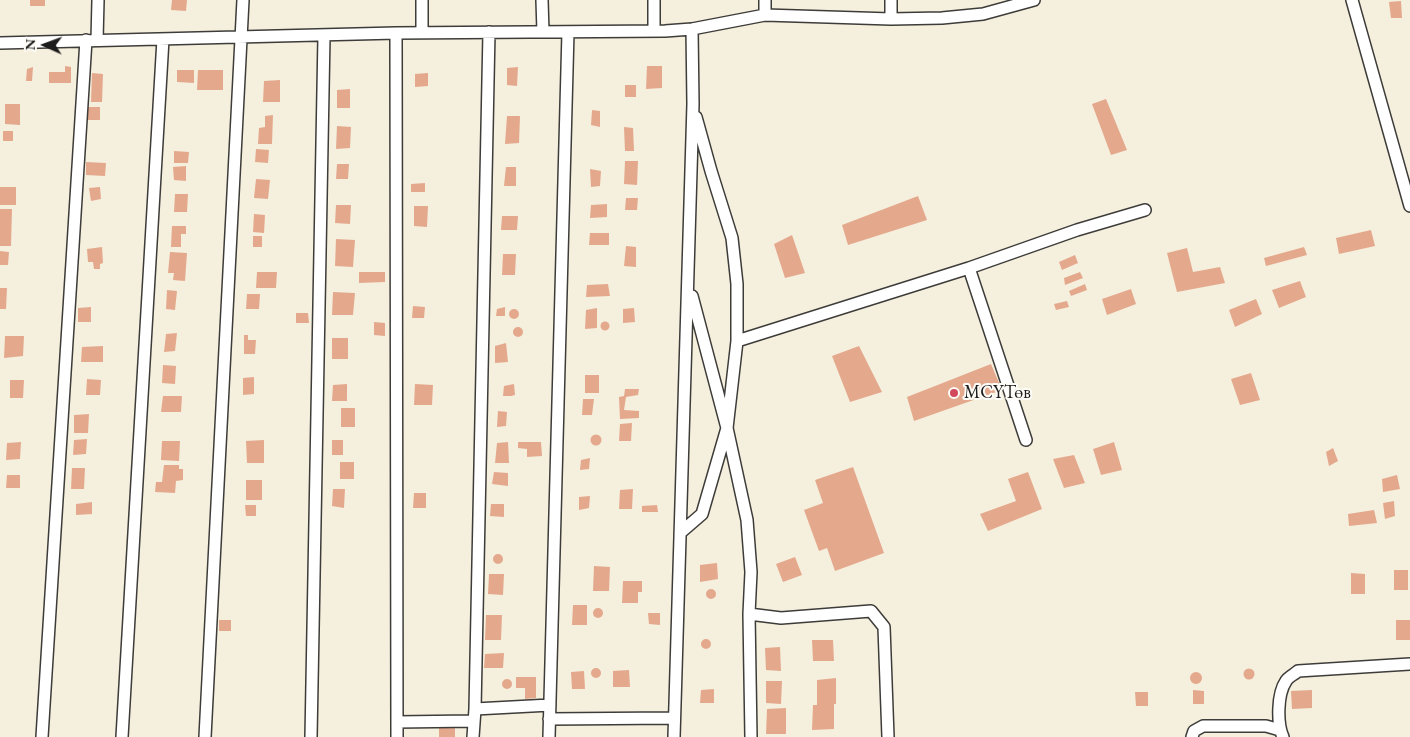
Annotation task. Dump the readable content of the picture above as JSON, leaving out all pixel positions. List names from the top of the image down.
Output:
{
  "places": ["МСҮТөв"],
  "north": "left"
}
